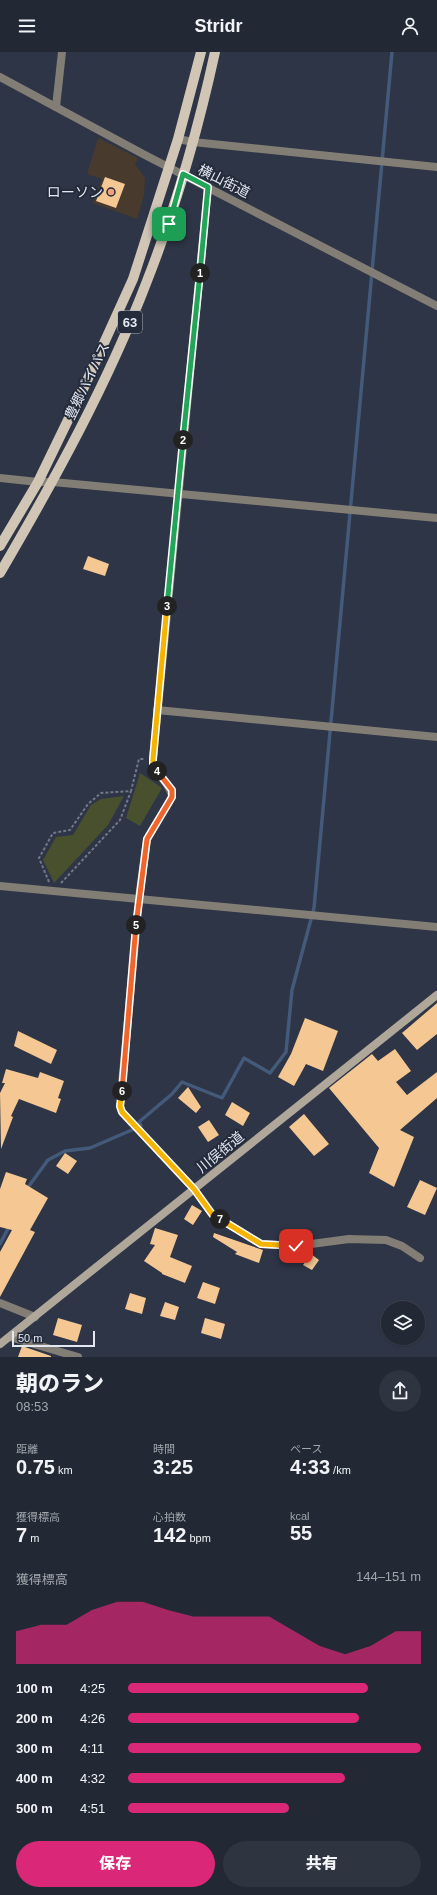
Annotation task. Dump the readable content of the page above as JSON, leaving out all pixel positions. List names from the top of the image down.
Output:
{
  "streets": {
    "main road": ["63", "豊郷バイパス", "川俣街道"],
    "street": ["横山街道"]
  },
  "crossings": [
    ["横山街道", "豊郷バイパス"]
  ],
  "places": ["ローソン"],
  "scale_bar": "50 m",
  "page": {
    "header": "Stridr",
    "pins": [
      "1",
      "2",
      "3",
      "4",
      "5",
      "6",
      "7"
    ],
    "scale": "50 m",
    "heading": ["朝のラン", "08:53"],
    "stats": [
      ["距離", "0.75 km"],
      ["時間", "3:25"],
      ["ペース", "4:33 /km"],
      ["獲得標高", "7 m"],
      ["心拍数", "142 bpm"],
      ["kcal", "55"]
    ],
    "chart": ["獲得標高", "144–151 m"],
    "list": [
      {
        "name": "100 m",
        "note": "4:25"
      },
      {
        "name": "200 m",
        "note": "4:26"
      },
      {
        "name": "300 m",
        "note": "4:11"
      },
      {
        "name": "400 m",
        "note": "4:32"
      },
      {
        "name": "500 m",
        "note": "4:51"
      }
    ],
    "buttons": ["保存", "共有"]
  }
}
